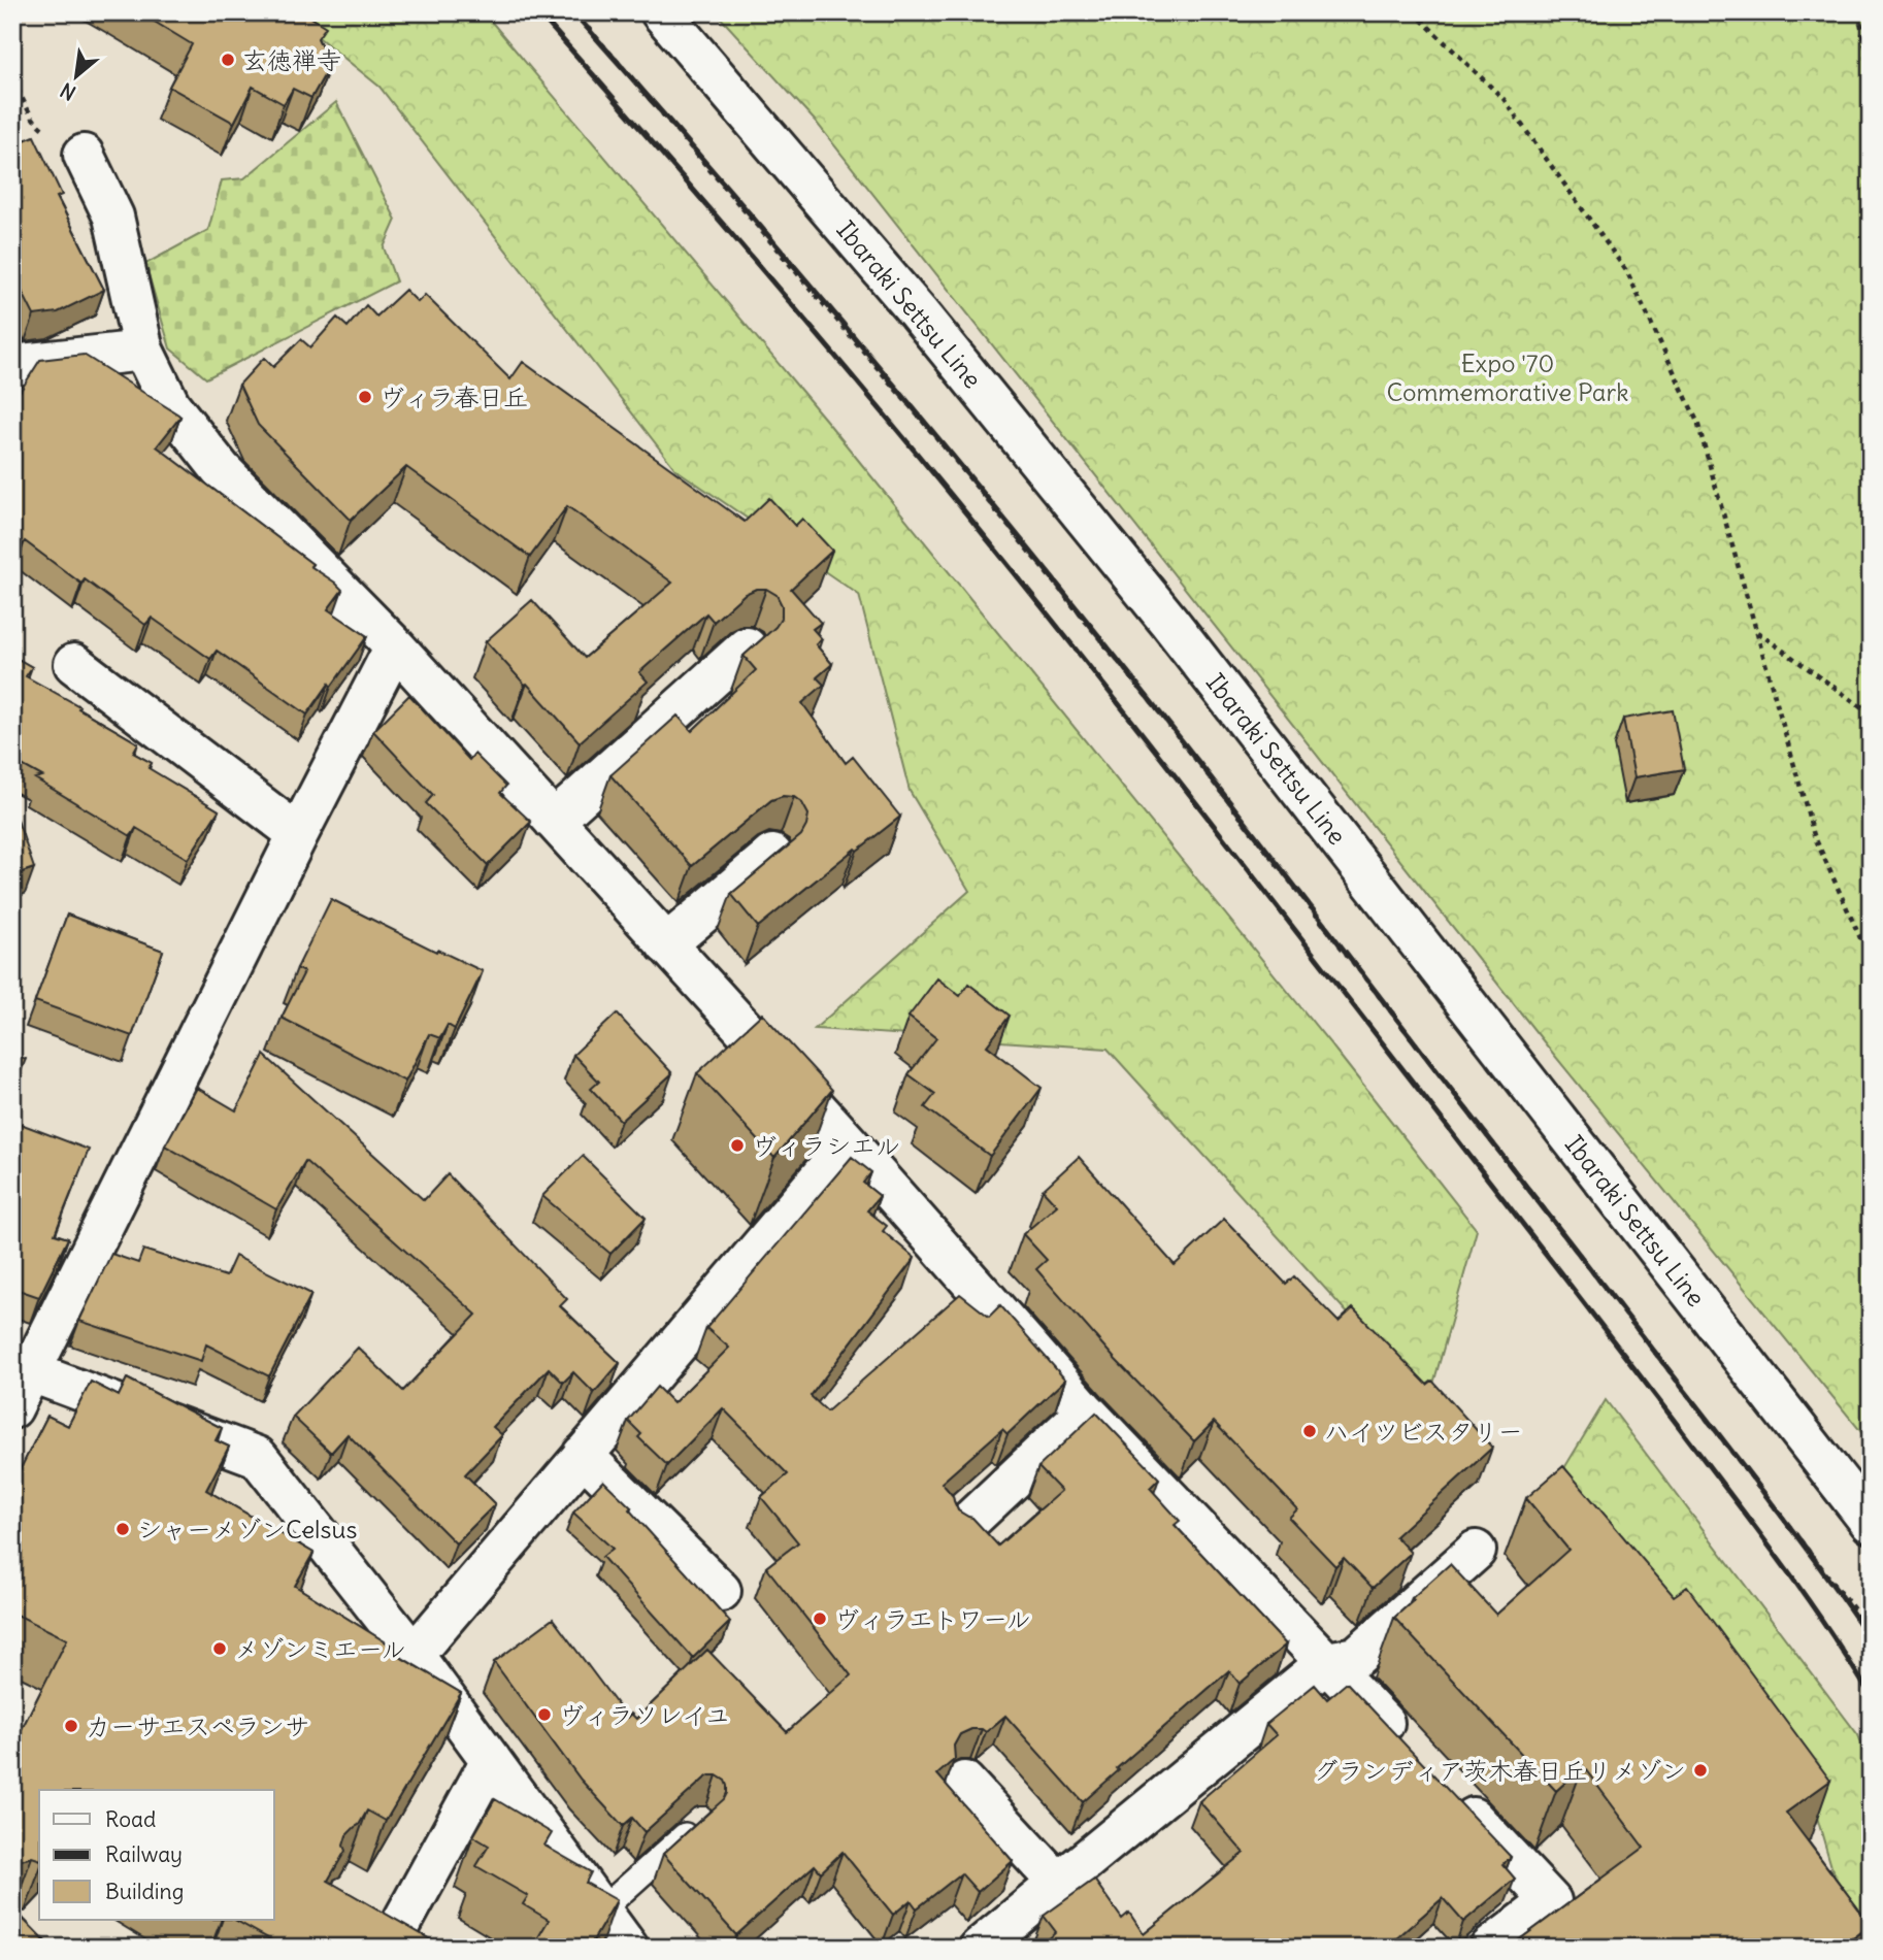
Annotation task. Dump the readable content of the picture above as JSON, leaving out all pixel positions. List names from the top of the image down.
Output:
{
  "streets": {
    "street": ["Ibaraki Settsu Line"]
  },
  "parks": ["Expo '70 Commemorative Park"],
  "places": [
    "玄徳禅寺",
    "ヴィラ春日丘",
    "ヴィラシエル",
    "ハイツビスタリー",
    "シャーメゾンCelsus",
    "ヴィラエトワール",
    "メゾンミエール",
    "ヴィラソレイユ",
    "カーサエスペランサ",
    "グランディア茨木春日丘リメゾン"
  ],
  "legend": ["Road", "Railway", "Building"],
  "north": "bottom left"
}
